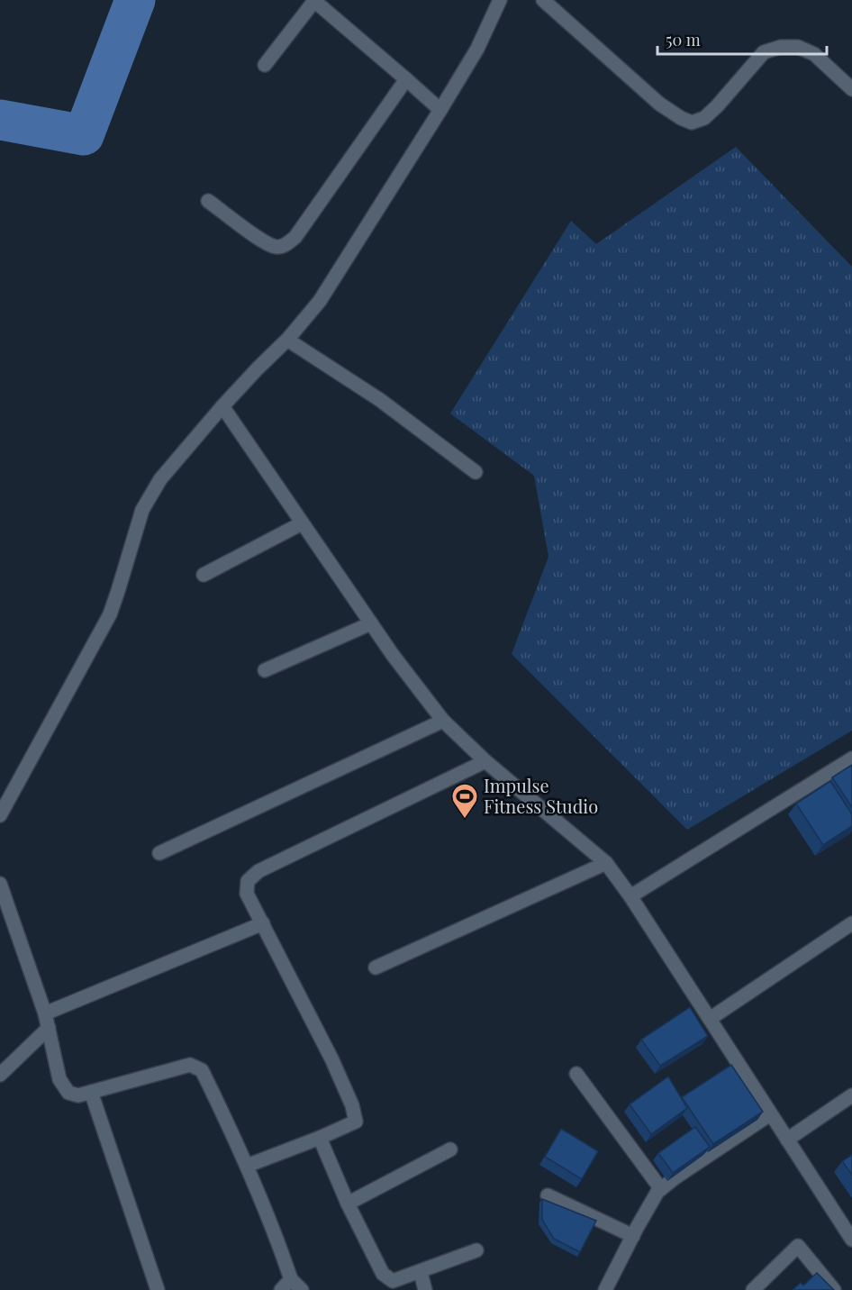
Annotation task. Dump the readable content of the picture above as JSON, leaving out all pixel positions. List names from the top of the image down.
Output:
{
  "places": {
    "sports": ["Impulse Fitness Studio"]
  },
  "scale_bar": "50 m"
}
